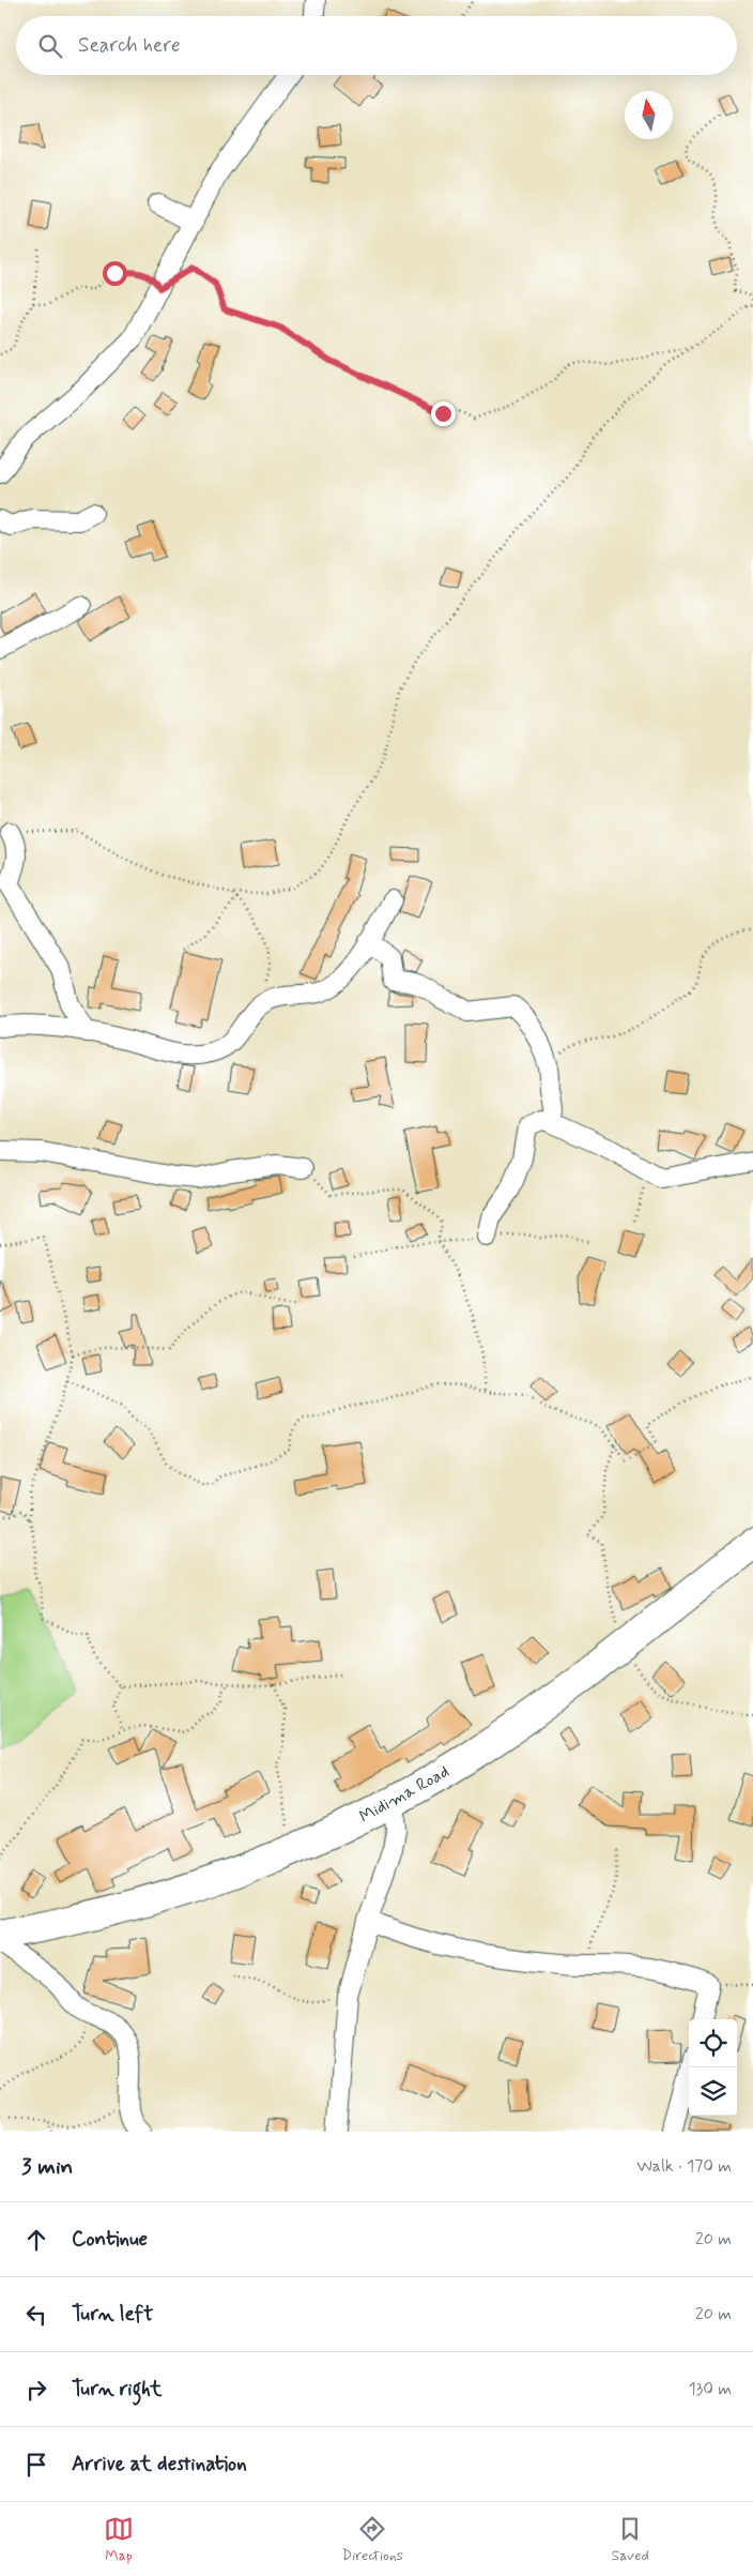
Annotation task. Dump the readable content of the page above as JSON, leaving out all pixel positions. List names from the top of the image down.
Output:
{
  "streets": {
    "main road": ["Midima Road"]
  },
  "north": "top",
  "page": {
    "search": "Search here",
    "heading": ["3 min", "Walk · 170 m"],
    "list": [
      ["Continue", "20 m"],
      ["Turn left", "20 m"],
      ["Turn right", "130 m"],
      "Arrive at destination"
    ],
    "nav": ["Map", "Directions", "Saved"]
  }
}
